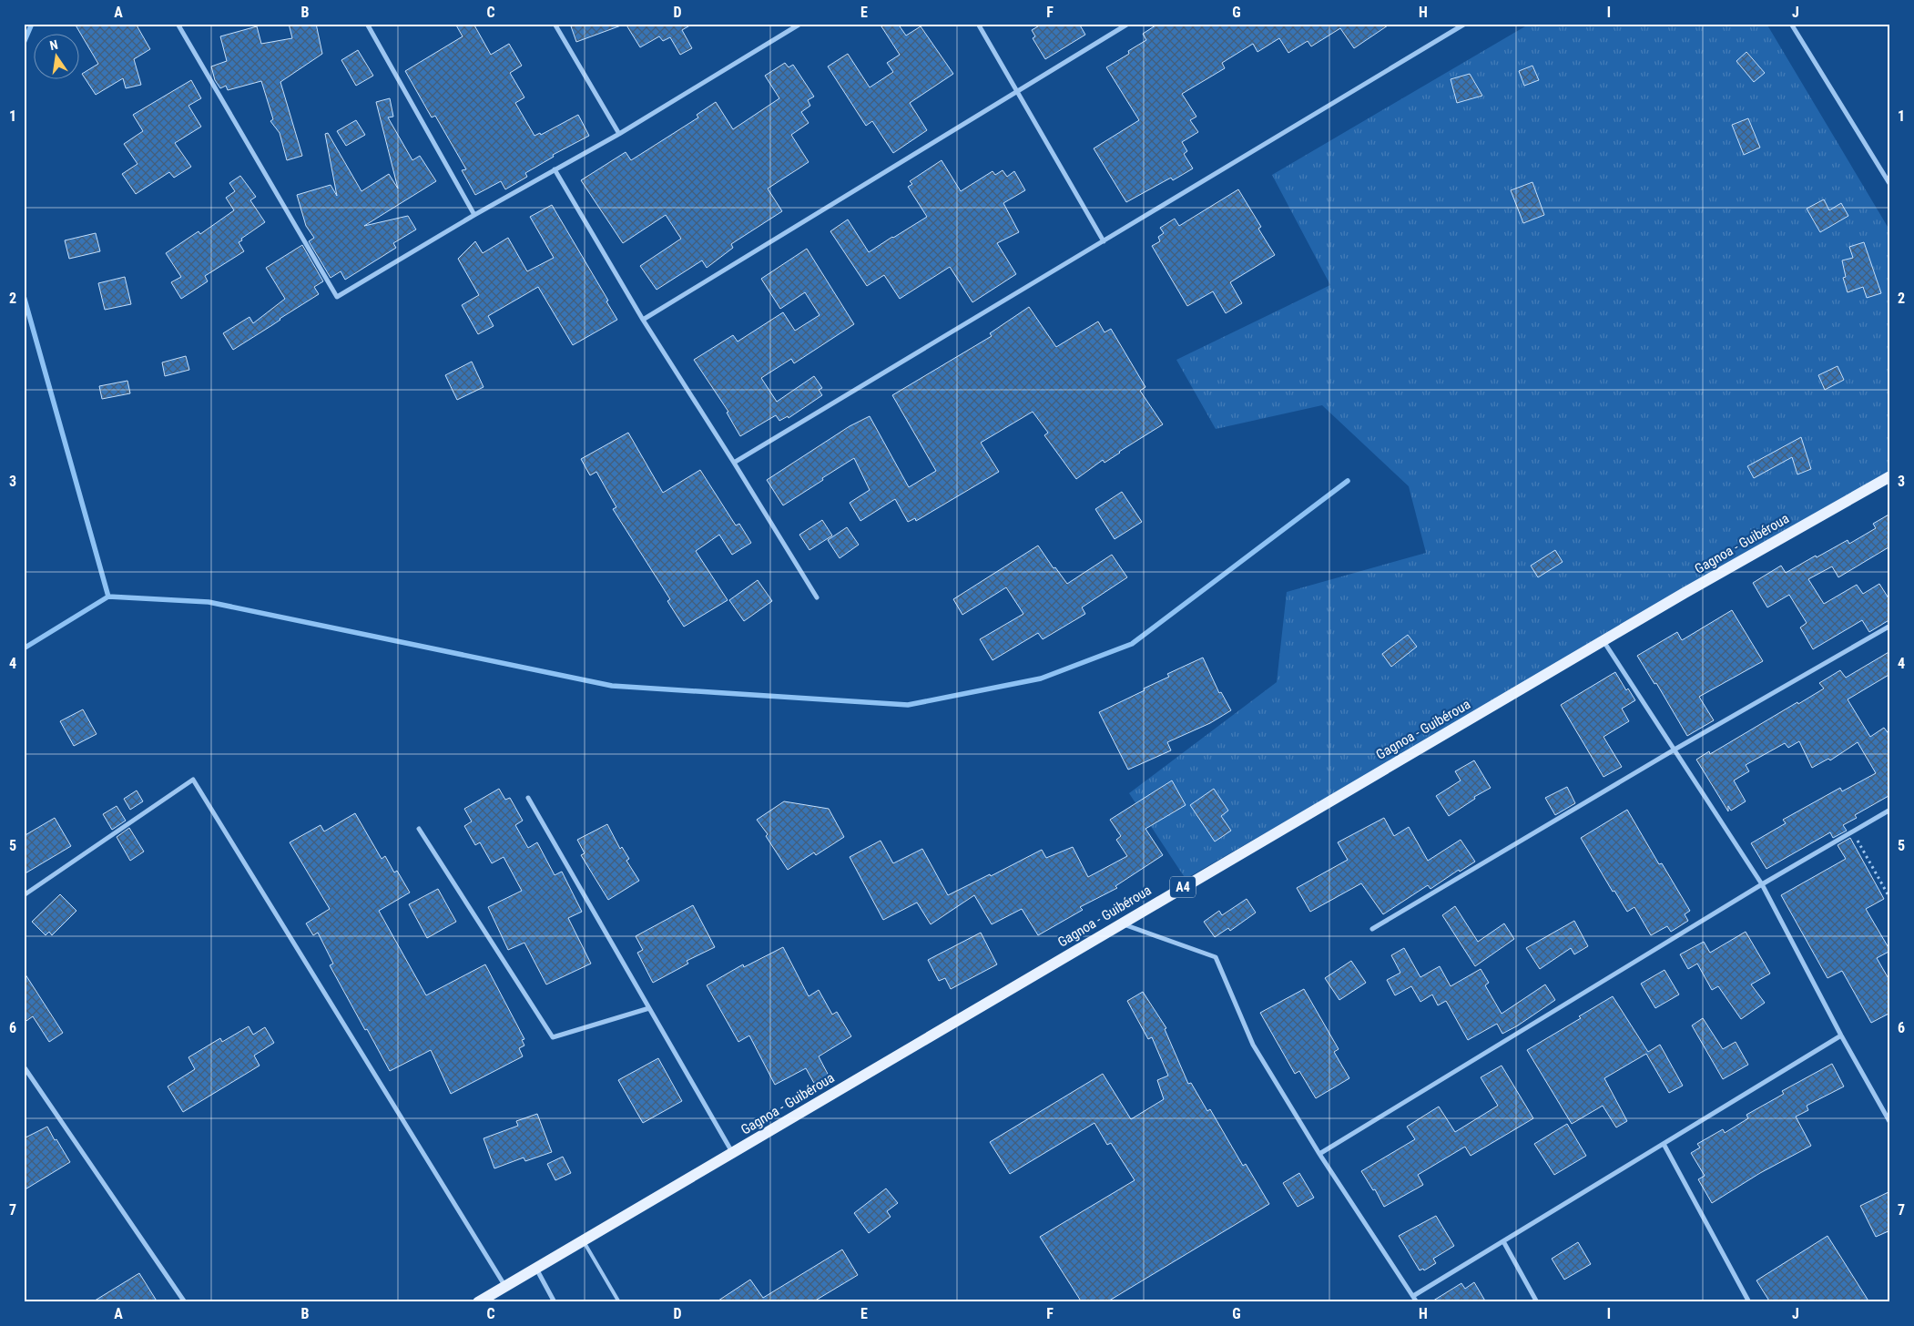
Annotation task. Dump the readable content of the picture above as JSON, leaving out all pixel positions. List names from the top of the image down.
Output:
{
  "streets": {
    "main road": ["Gagnoa - Guibéroua", "A4"]
  },
  "north": "top",
  "grid": {
    "columns": [
      "A",
      "B",
      "C",
      "D",
      "E",
      "F",
      "G",
      "H",
      "I",
      "J"
    ],
    "rows": [
      "1",
      "2",
      "3",
      "4",
      "5",
      "6",
      "7"
    ]
  }
}
